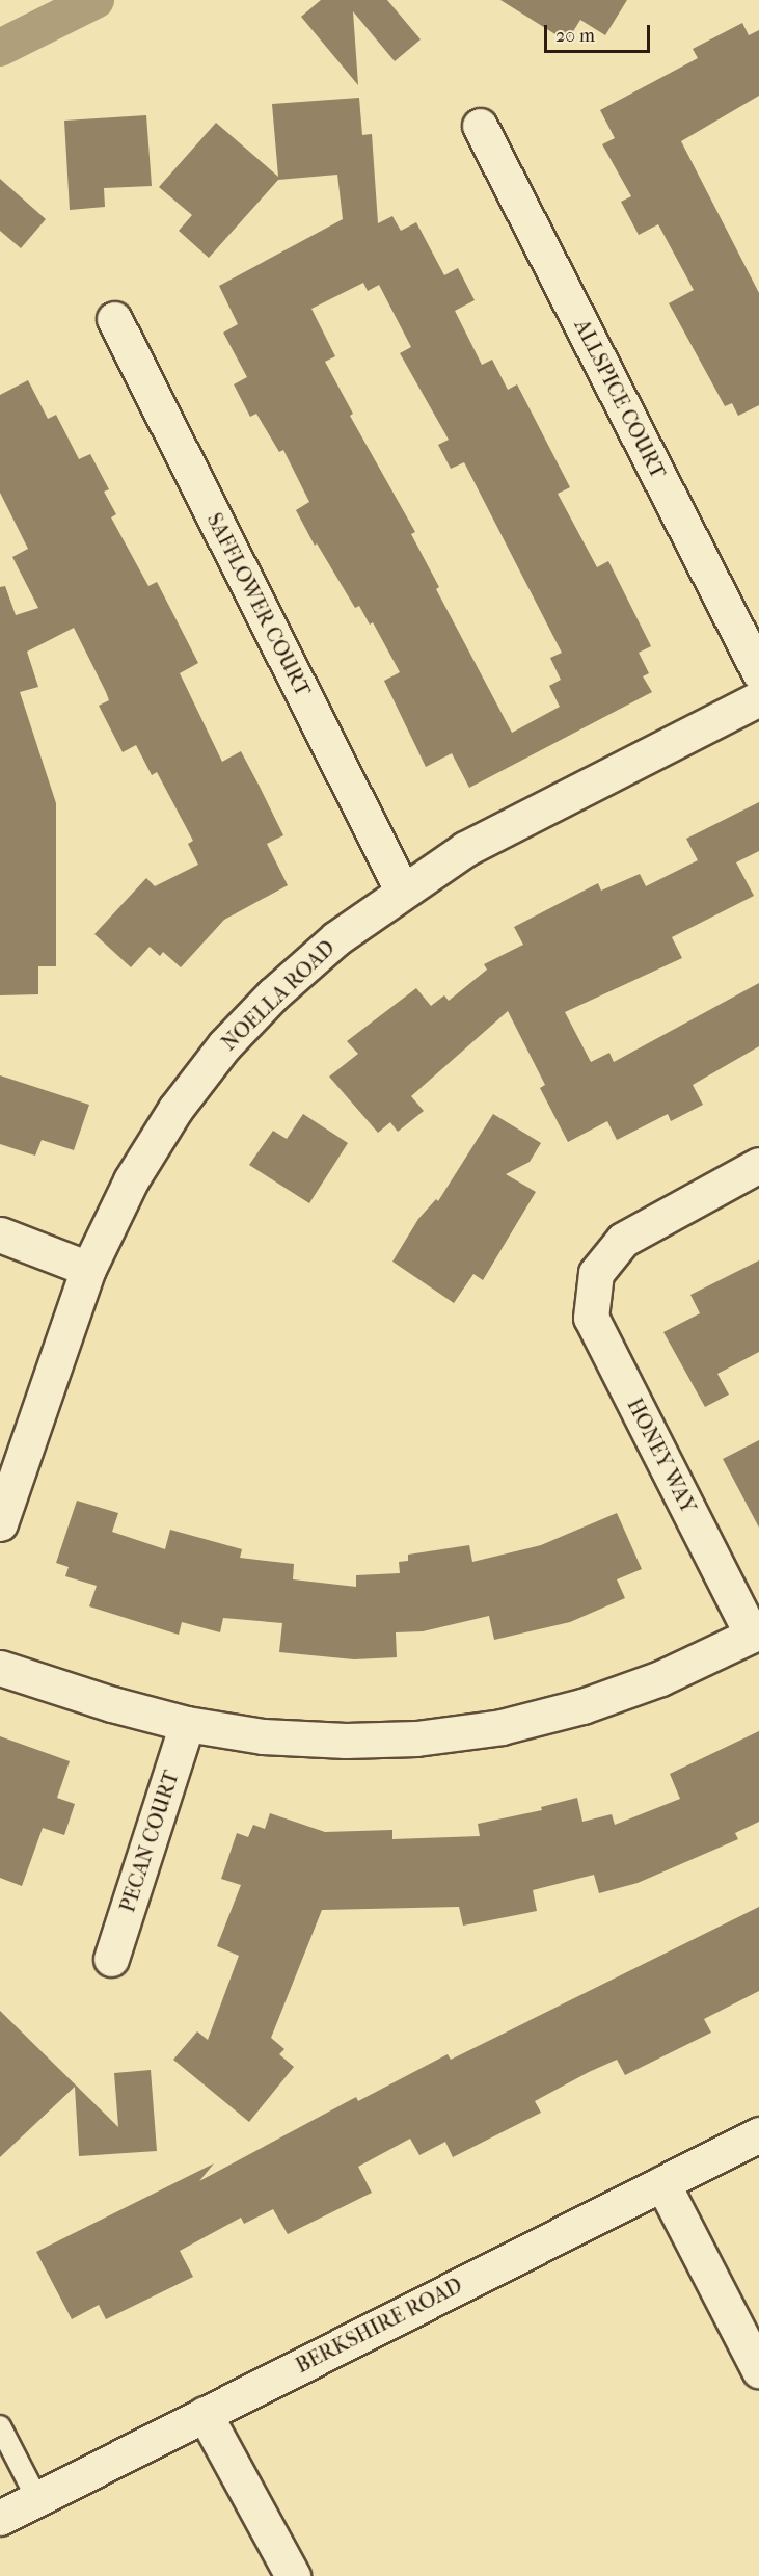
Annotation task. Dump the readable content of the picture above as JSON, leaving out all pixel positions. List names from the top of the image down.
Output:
{
  "streets": {
    "street": [
      "ALLSPICE COURT",
      "SAFFLOWER COURT",
      "NOELLA ROAD",
      "HONEY WAY",
      "PECAN COURT",
      "BERKSHIRE ROAD"
    ]
  },
  "crossings": [
    ["SAFFLOWER COURT", "NOELLA ROAD"]
  ],
  "scale_bar": "20 m"
}
